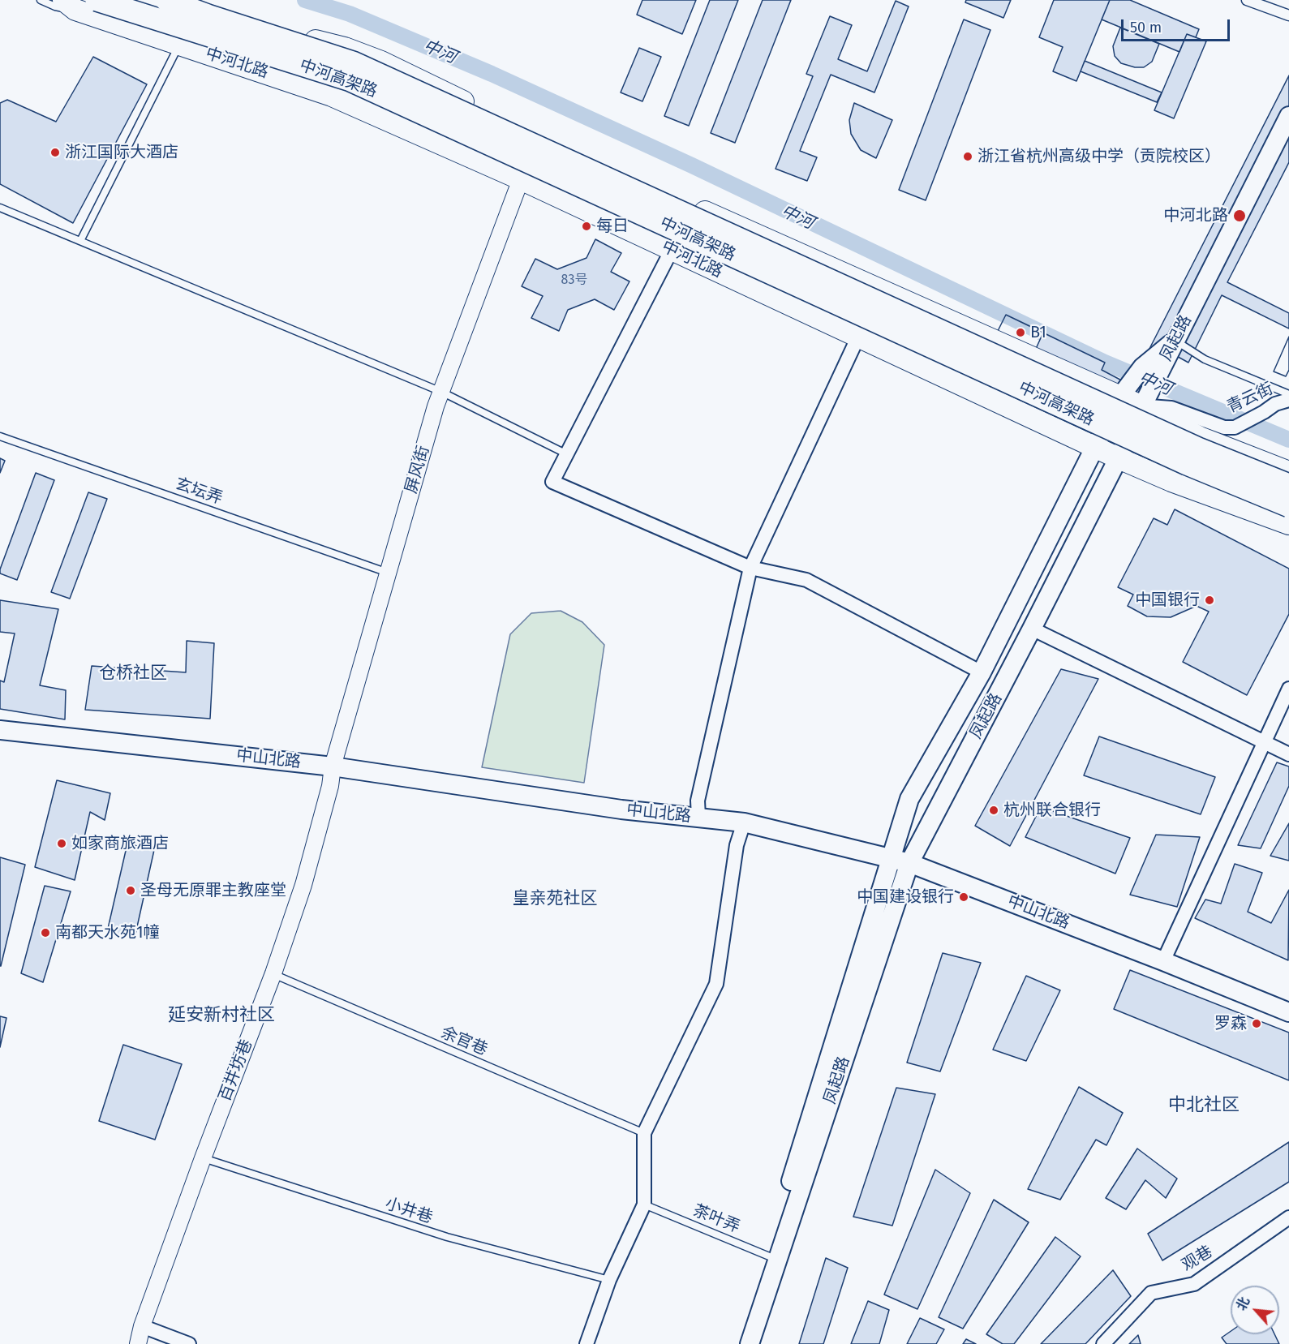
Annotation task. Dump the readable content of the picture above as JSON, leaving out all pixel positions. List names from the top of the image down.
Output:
{
  "streets": {
    "highway": ["中河高架路"],
    "main road": ["中河北路", "凤起路", "中山北路"],
    "street": [
      "青云街",
      "屏风街",
      "百井坊巷",
      "观巷"
    ],
    "lane": [
      "玄坛弄",
      "余官巷",
      "小井巷",
      "茶叶弄"
    ]
  },
  "crossings": [
    ["中河北路", "凤起路"],
    ["中河北路", "屏风街"],
    ["凤起路", "青云街"],
    ["凤起路", "中山北路"],
    ["凤起路", "茶叶弄"],
    ["屏风街", "玄坛弄"],
    ["屏风街", "中山北路"],
    ["屏风街", "百井坊巷"],
    ["中山北路", "百井坊巷"],
    ["余官巷", "百井坊巷"],
    ["百井坊巷", "小井巷"]
  ],
  "districts": [
    "仓桥社区",
    "皇亲苑社区",
    "延安新村社区",
    "中北社区"
  ],
  "water": ["中河"],
  "places": [
    "浙江国际大酒店",
    "浙江省杭州高级中学（贡院校区）",
    "中河北路",
    "每日",
    "B1",
    "中国银行",
    "杭州联合银行",
    "如家商旅酒店",
    "圣母无原罪主教座堂",
    "中国建设银行",
    "南都天水苑1幢",
    "罗森"
  ],
  "house_numbers": ["83号"],
  "scale_bar": "50 m",
  "north": "top left"
}
